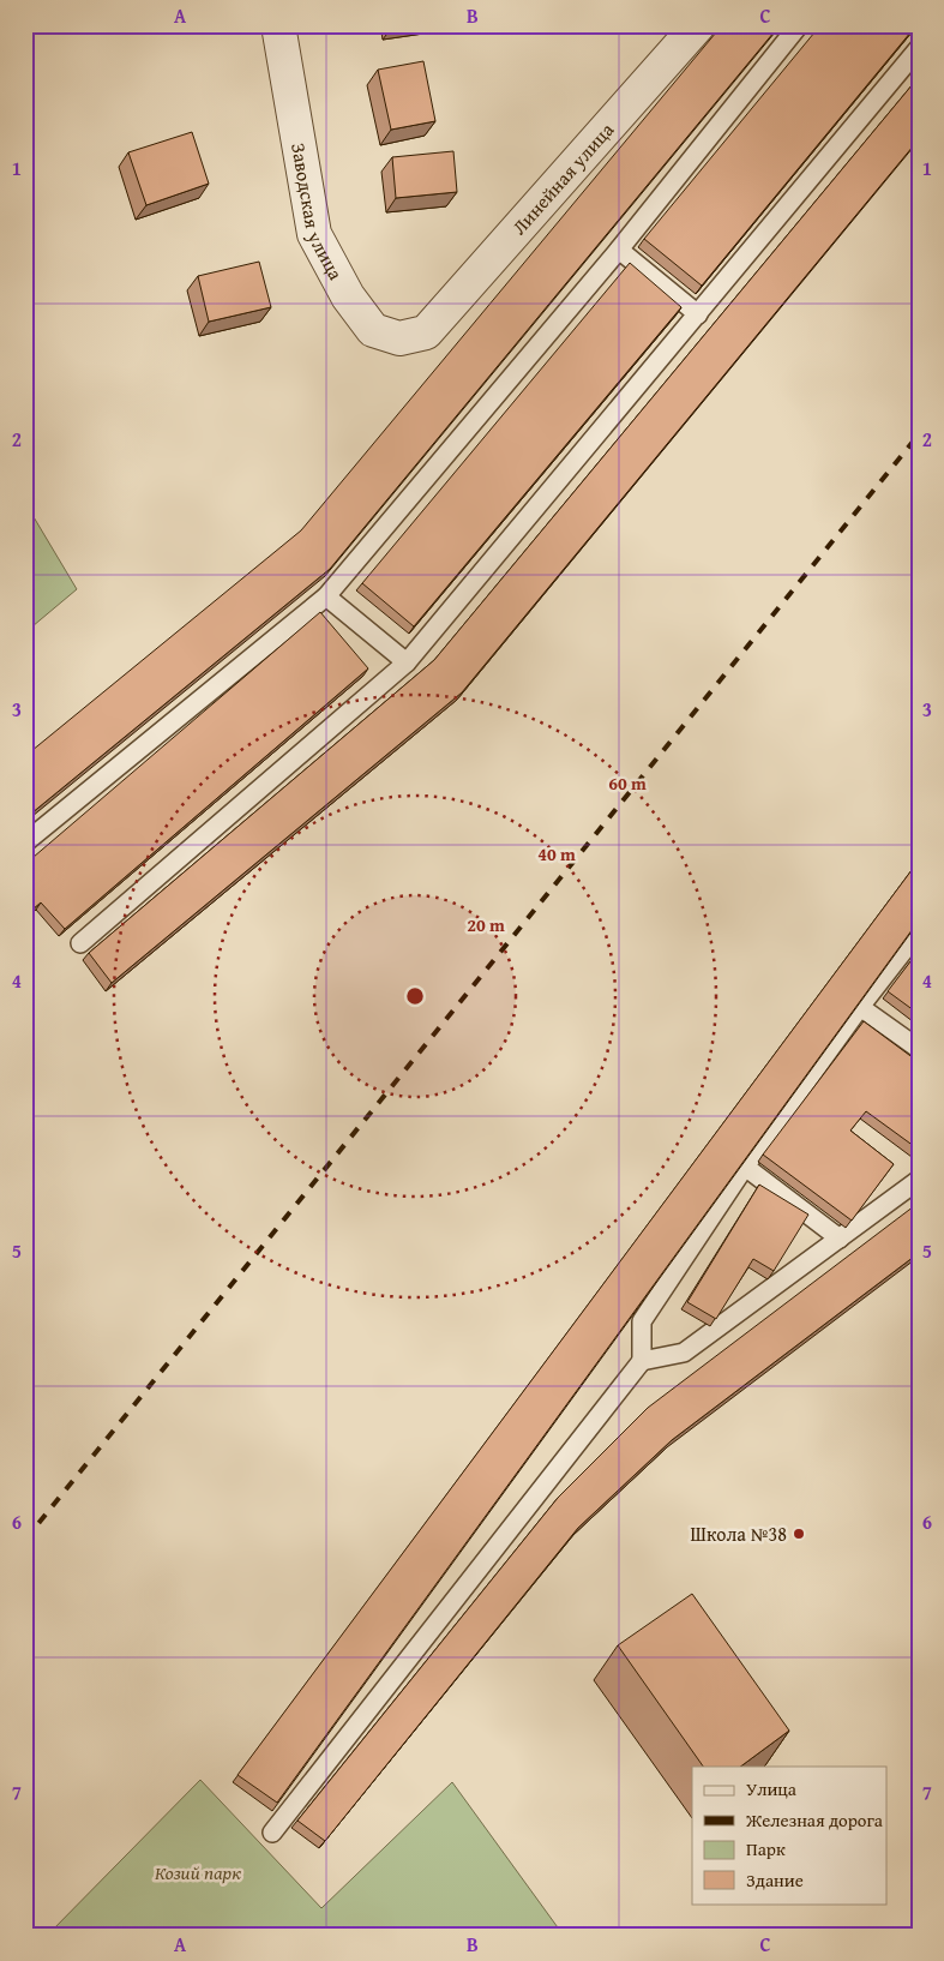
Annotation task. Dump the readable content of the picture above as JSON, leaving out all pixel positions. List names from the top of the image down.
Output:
{
  "streets": {
    "street": ["Линейная улица", "Заводская улица"]
  },
  "crossings": [
    ["Линейная улица", "Заводская улица"]
  ],
  "parks": ["Козий парк"],
  "places": ["Школа №38"],
  "legend": [
    "Улица",
    "Железная дорога",
    "Парк",
    "Здание"
  ],
  "grid": {
    "columns": ["A", "B", "C"],
    "rows": [
      "1",
      "2",
      "3",
      "4",
      "5",
      "6",
      "7"
    ]
  },
  "rings": ["60 m", "40 m", "20 m"]
}
